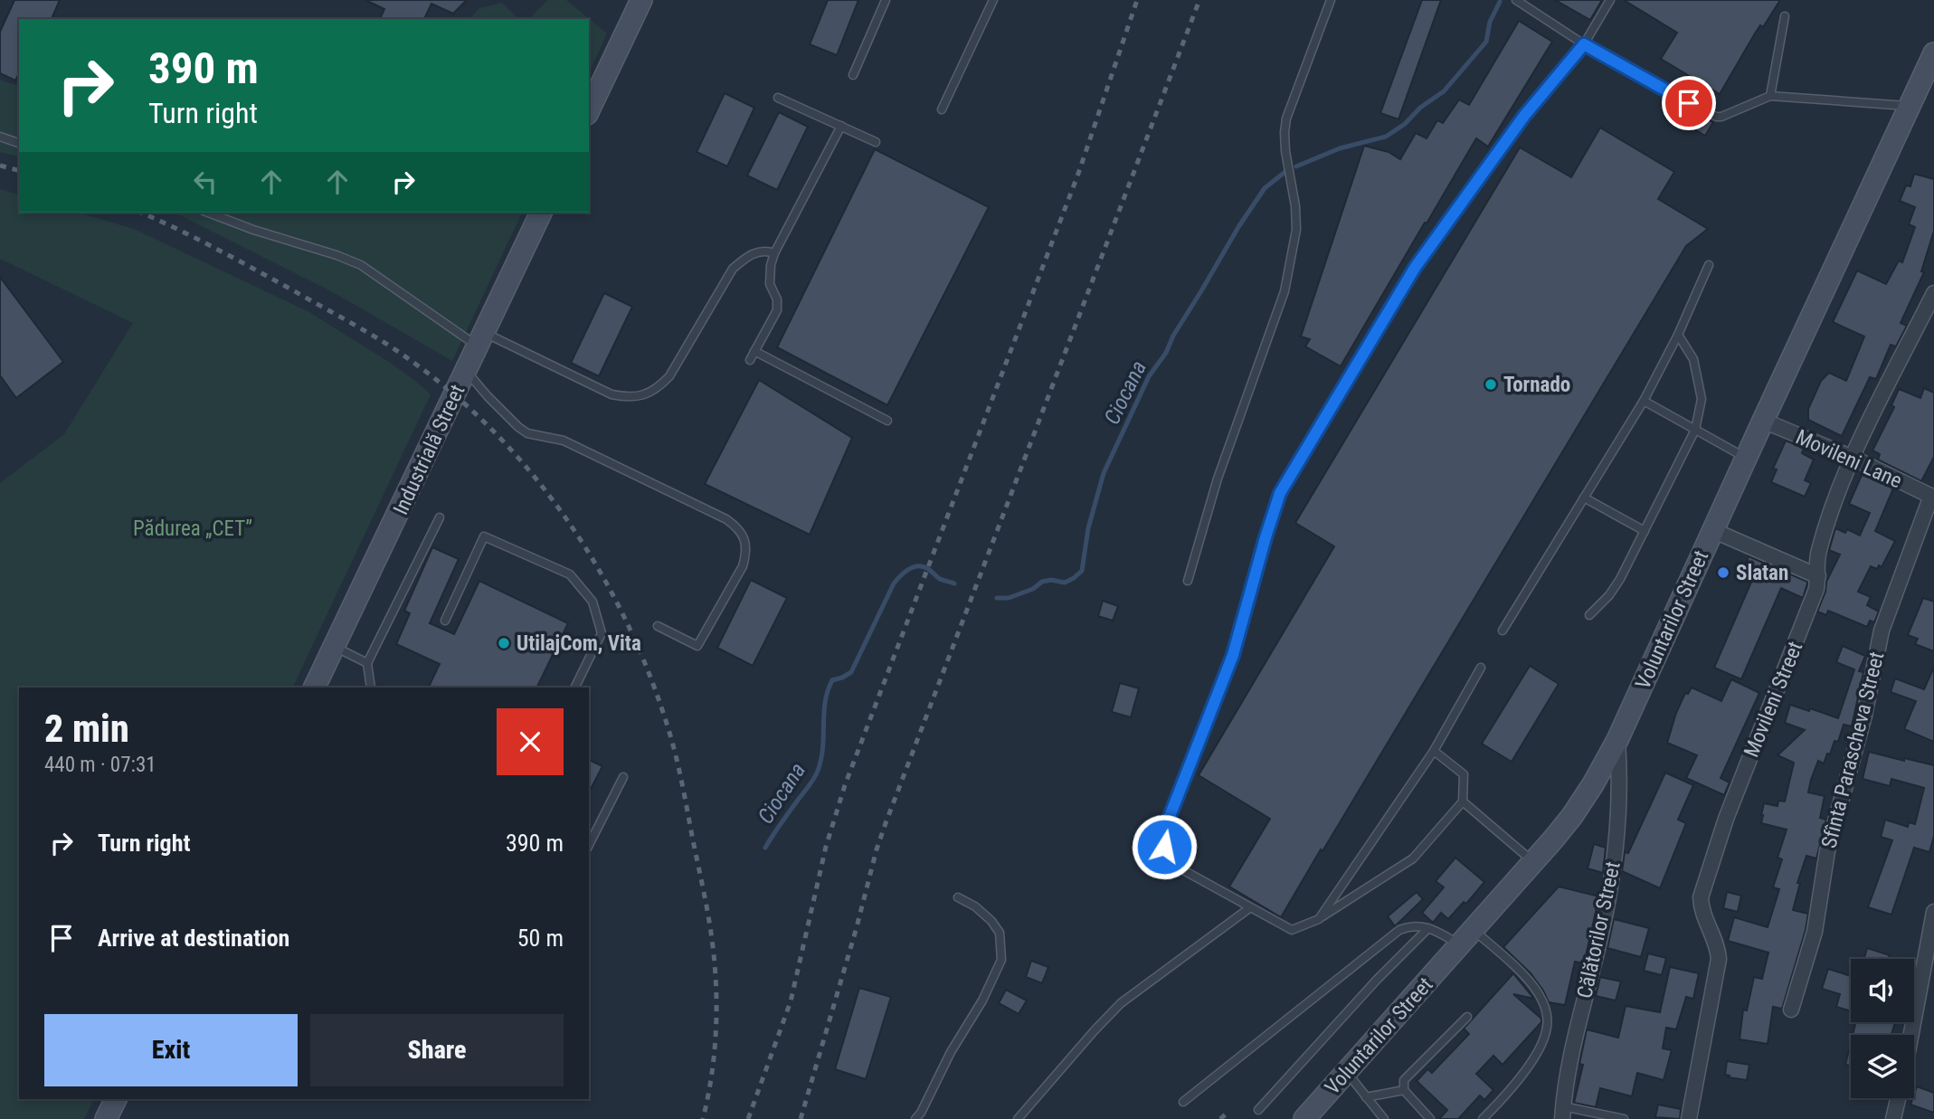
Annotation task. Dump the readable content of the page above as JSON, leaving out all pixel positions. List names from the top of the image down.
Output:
{
  "streets": {
    "main road": ["Industrială Street", "Voluntarilor Street"],
    "street": [
      "Movileni Lane",
      "Movileni Street",
      "Sfînta Parascheva Street",
      "Călătorilor Street"
    ]
  },
  "crossings": [
    ["Movileni Lane", "Voluntarilor Street"],
    ["Movileni Lane", "Movileni Street"],
    ["Movileni Lane", "Sfînta Parascheva Street"],
    ["Voluntarilor Street", "Călătorilor Street"]
  ],
  "water": ["Ciocana"],
  "parks": ["Pădurea „CET”"],
  "places": ["Tornado", "Slatan", "UtilajCom, Vita"],
  "page": {
    "turn": ["390 m", "Turn right"],
    "heading": ["2 min", "440 m · 07:31"],
    "list": [
      {
        "name": "Turn right",
        "value": "390 m"
      },
      {
        "name": "Arrive at destination",
        "value": "50 m"
      }
    ],
    "buttons": ["Exit", "Share"]
  }
}
